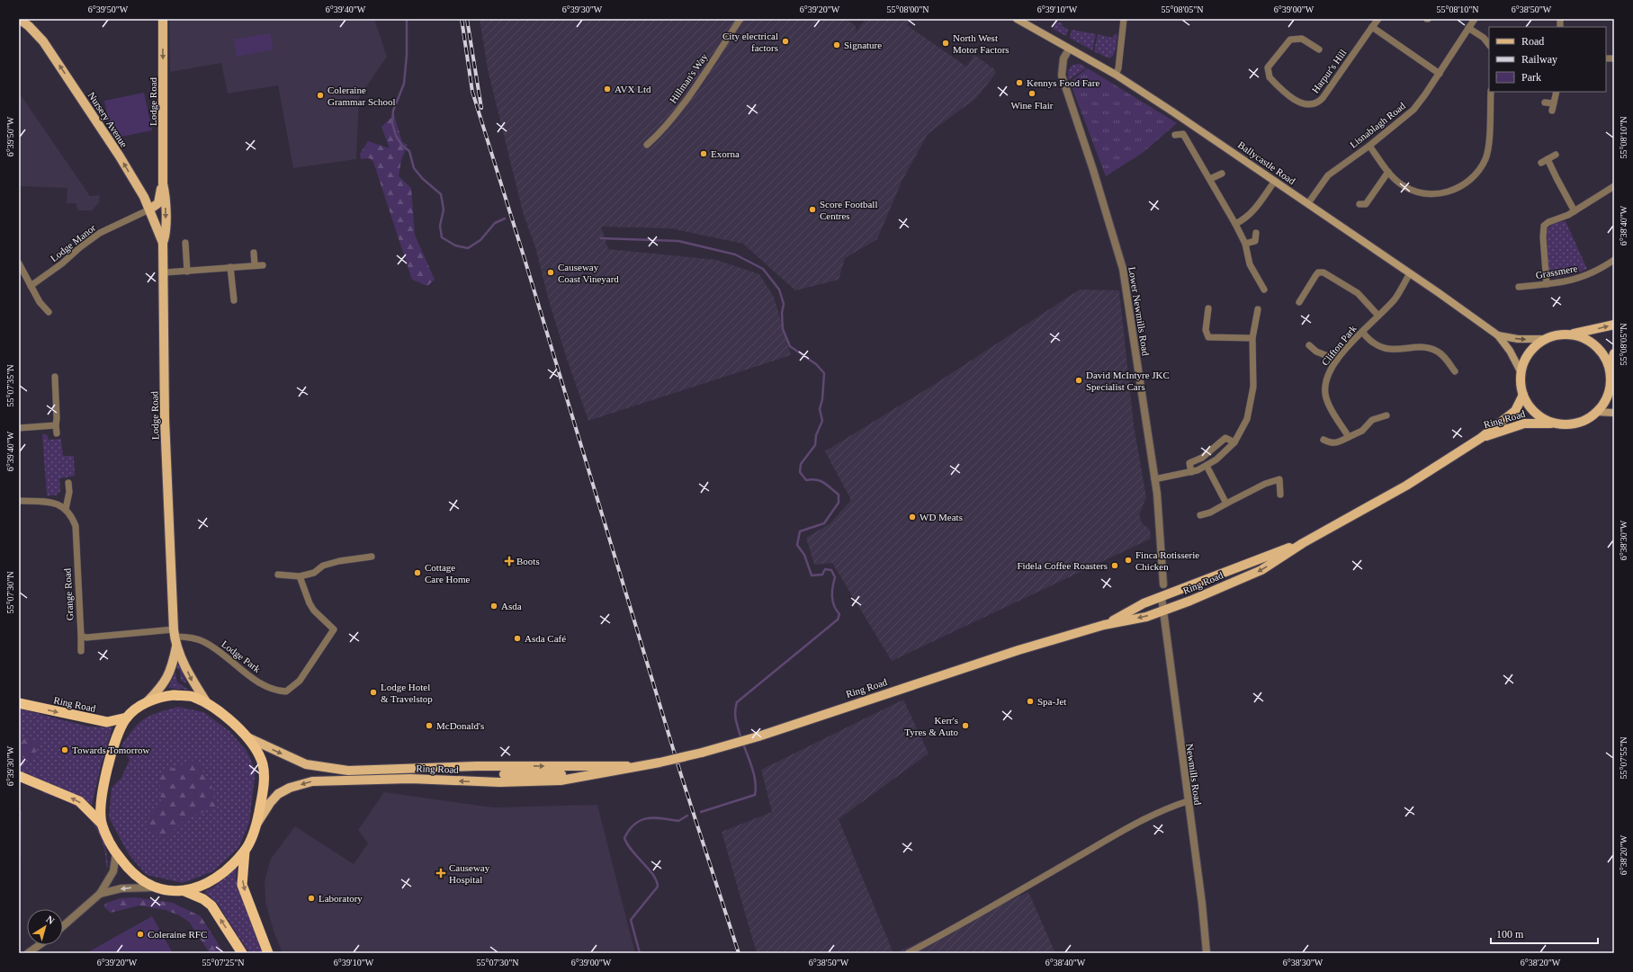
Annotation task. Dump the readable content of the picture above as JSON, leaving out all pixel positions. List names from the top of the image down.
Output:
{
  "streets": {
    "highway": ["Ring Road"],
    "main road": ["Lodge Road", "Nursery Avenue", "Ballycastle Road"],
    "street": [
      "Harpur's Hill",
      "Hillman's Way",
      "Lisnablagh Road",
      "Lodge Manor",
      "Grassmere",
      "Lower Newmills Road",
      "Clifton Park",
      "Grange Road",
      "Lodge Park",
      "Newmills Road"
    ]
  },
  "crossings": [
    ["Lodge Road", "Nursery Avenue"],
    ["Lodge Road", "Lodge Manor"],
    ["Lodge Road", "Lodge Park"],
    ["Nursery Avenue", "Lodge Manor"],
    ["Lisnablagh Road", "Ballycastle Road"],
    ["Ballycastle Road", "Lower Newmills Road"],
    ["Ballycastle Road", "Clifton Park"],
    ["Ballycastle Road", "Ring Road"],
    ["Ring Road", "Newmills Road"]
  ],
  "one_way": ["Lodge Road", "Nursery Avenue"],
  "places": {
    "other": [
      "City electrical factors",
      "North West Motor Factors",
      "Signature",
      "Kennys Food Fare",
      "AVX Ltd",
      "Wine Flair",
      "Coleraine Grammar School",
      "Exorna",
      "Score Football Centres",
      "Causeway Coast Vineyard",
      "David McIntyre JKC Specialist Cars",
      "WD Meats",
      "Finca Rotisserie Chicken",
      "Fidela Coffee Roasters",
      "Cottage Care Home",
      "Asda",
      "Asda Café",
      "Lodge Hotel & Travelstop",
      "Spa-Jet",
      "McDonald's",
      "Kerr's Tyres & Auto",
      "Towards Tomorrow",
      "Laboratory",
      "Coleraine RFC"
    ],
    "health": ["Boots", "Causeway Hospital"]
  },
  "legend": ["Road", "Railway", "Park"],
  "scale_bar": "100 m",
  "north": "top right",
  "coordinates": [
    "6°39'50\"W",
    "6°39'40\"W",
    "6°39'30\"W",
    "6°39'20\"W",
    "55°08'00\"N",
    "6°39'10\"W",
    "55°08'05\"N",
    "6°39'00\"W",
    "55°08'10\"N",
    "6°38'50\"W",
    "6°38'40\"W",
    "55°07'35\"N",
    "6°38'30\"W",
    "55°07'30\"N",
    "55°07'55\"N",
    "6°38'20\"W",
    "55°07'25\"N"
  ]
}
